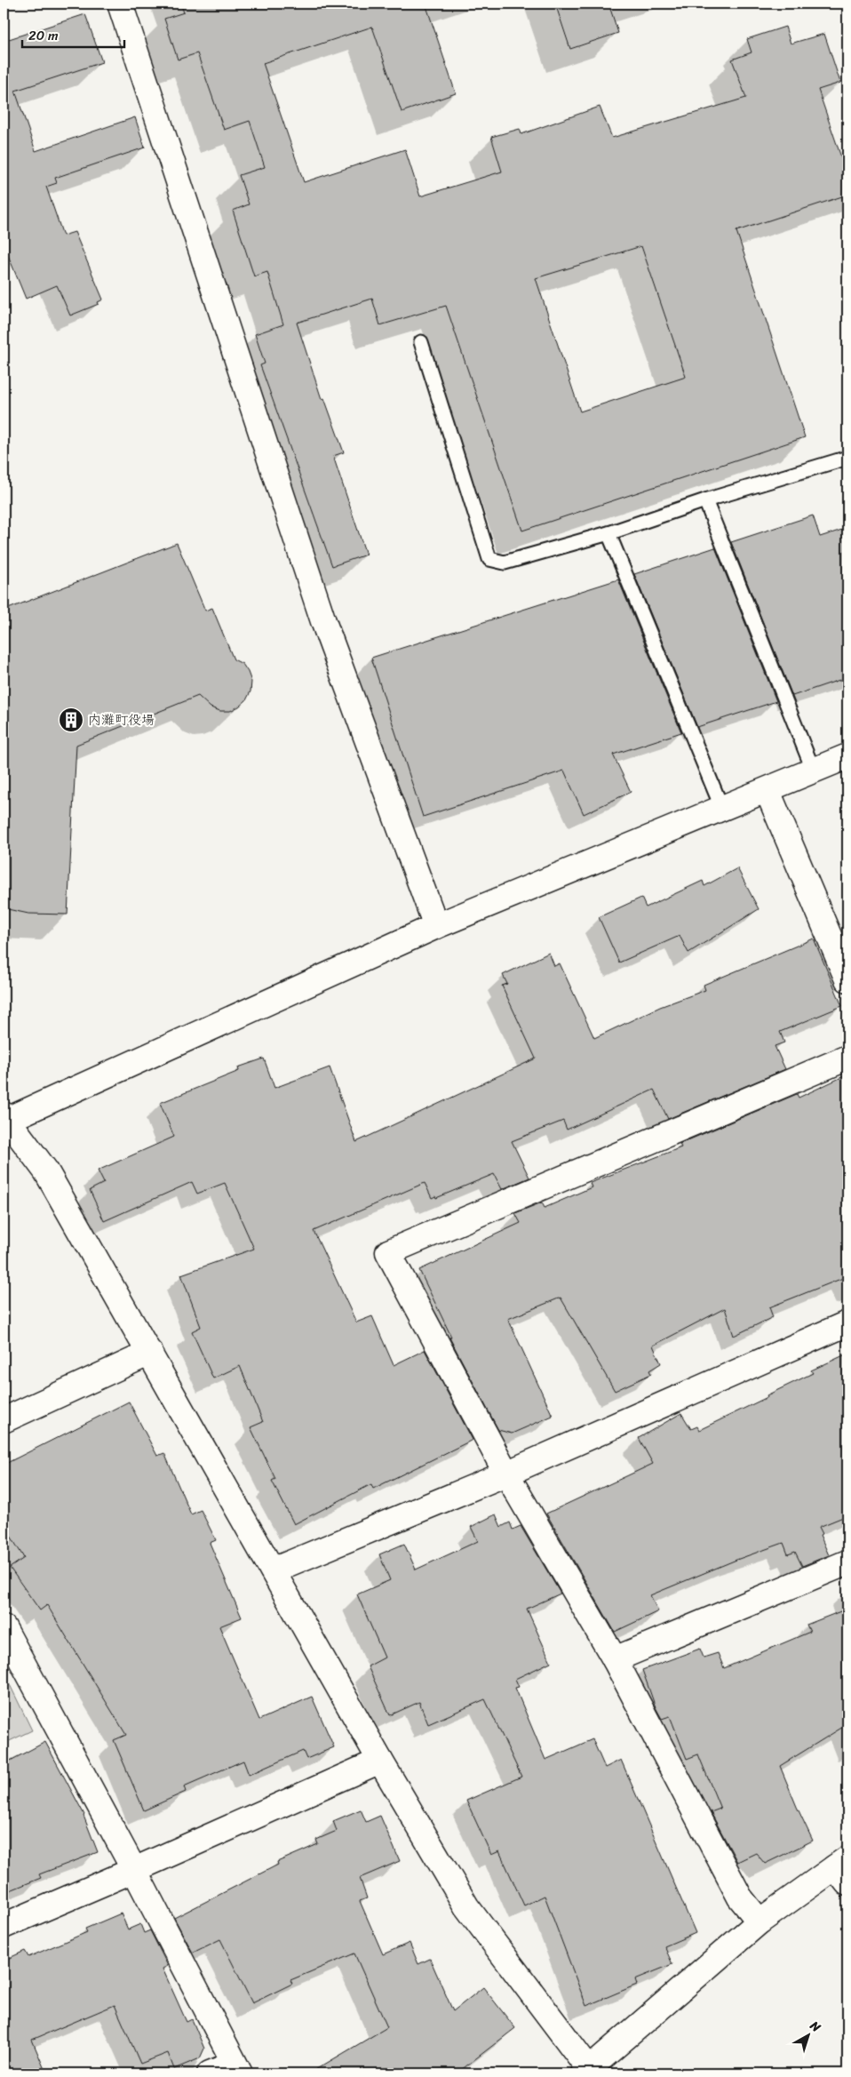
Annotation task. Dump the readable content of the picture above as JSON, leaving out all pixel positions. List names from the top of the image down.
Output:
{
  "places": {
    "building": ["内灘町役場"]
  },
  "scale_bar": "20 m",
  "north": "top right"
}
